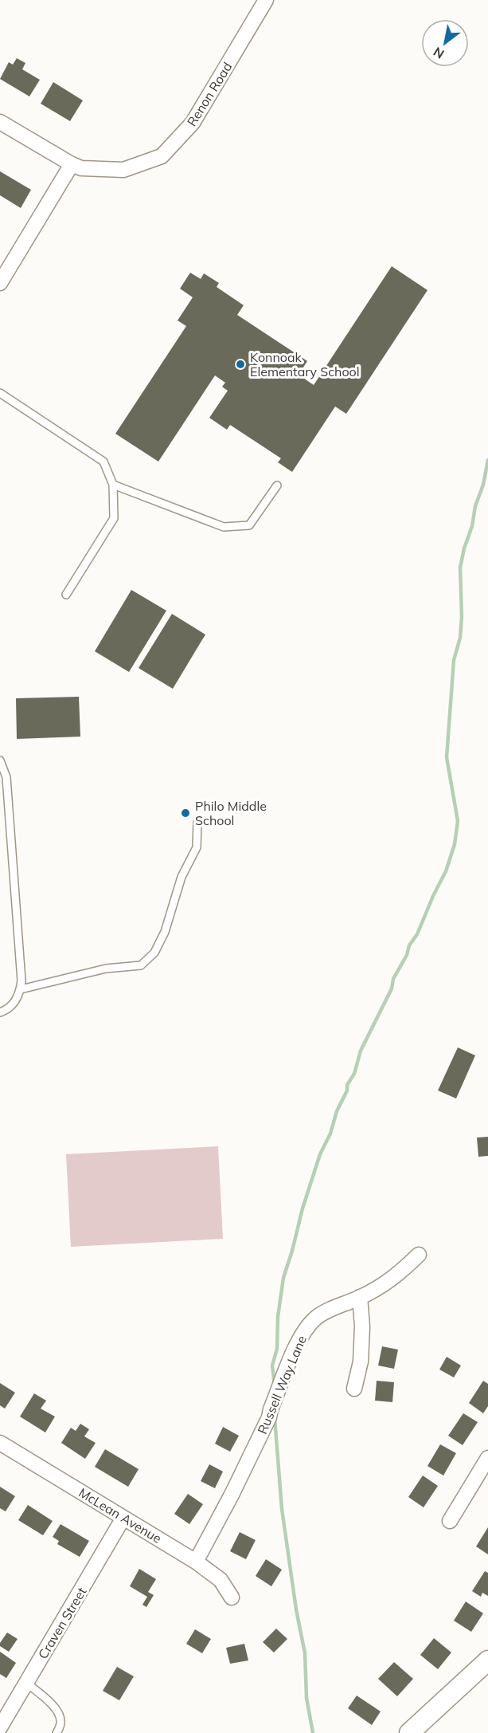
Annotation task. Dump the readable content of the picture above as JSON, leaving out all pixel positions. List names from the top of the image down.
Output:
{
  "streets": {
    "street": [
      "Renon Road",
      "Russell Way Lane",
      "McLean Avenue",
      "Craven Street"
    ]
  },
  "crossings": [
    ["Russell Way Lane", "McLean Avenue"],
    ["McLean Avenue", "Craven Street"]
  ],
  "places": ["Konnoak Elementary School", "Philo Middle School"],
  "north": "bottom left"
}
